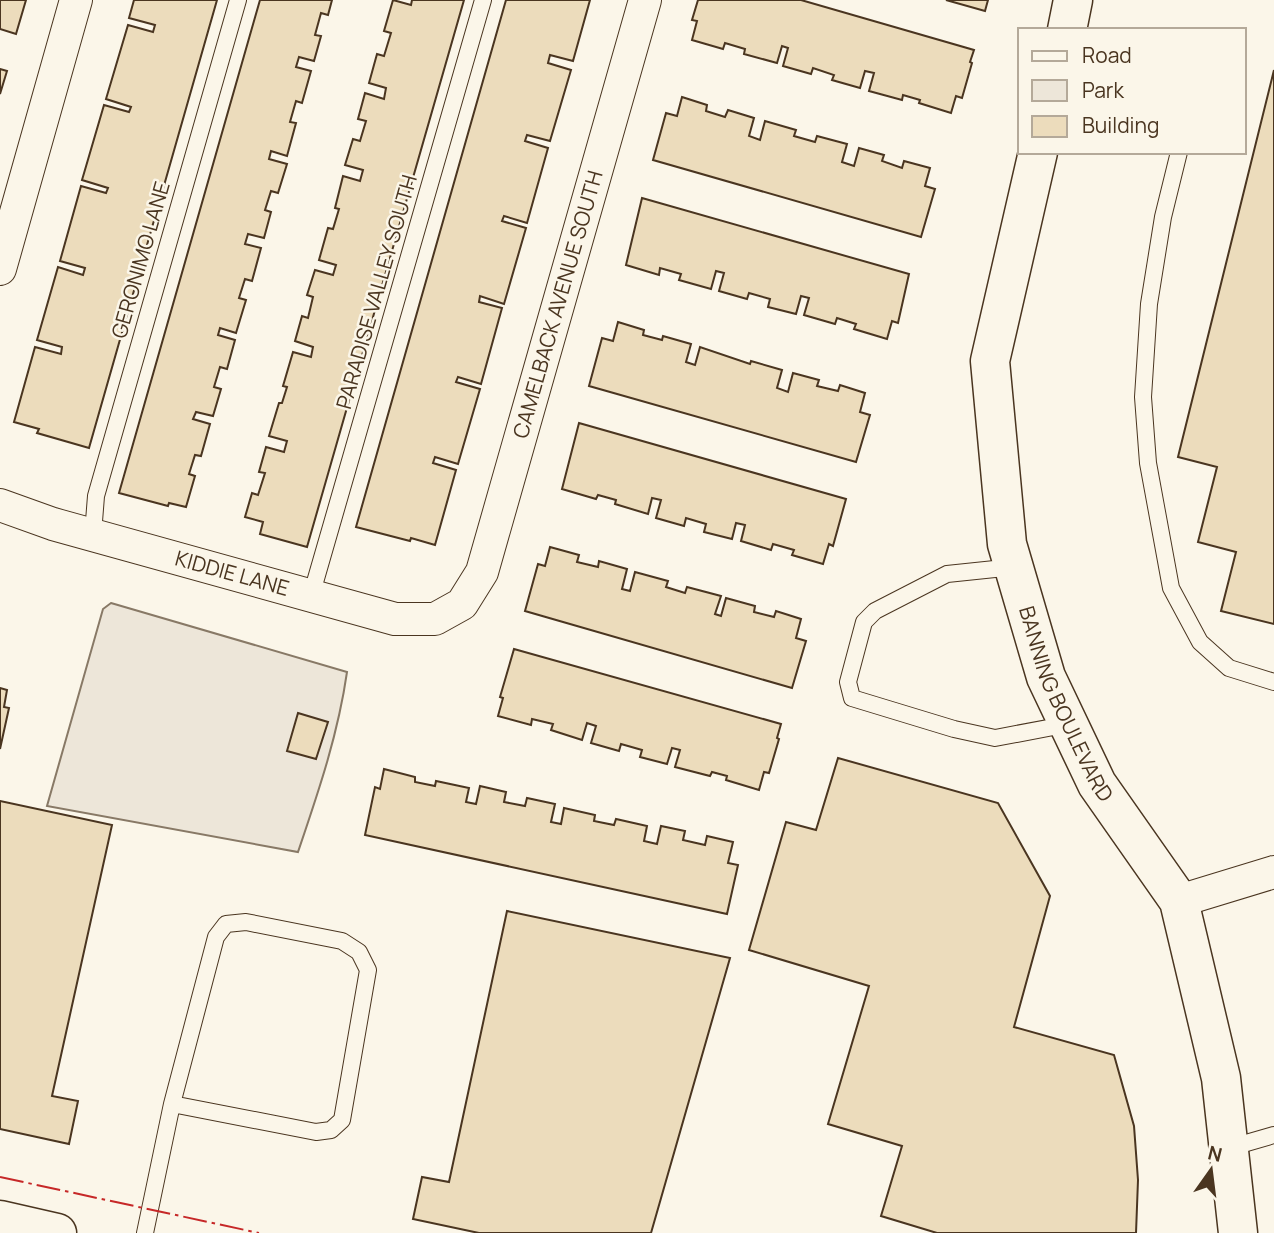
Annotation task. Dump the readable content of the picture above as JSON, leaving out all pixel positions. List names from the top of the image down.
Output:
{
  "streets": {
    "street": ["CAMELBACK AVENUE SOUTH", "KIDDIE LANE", "BANNING BOULEVARD"],
    "lane": ["GERONIMO LANE", "PARADISE VALLEY SOUTH"]
  },
  "crossings": [
    ["GERONIMO LANE", "KIDDIE LANE"],
    ["PARADISE VALLEY SOUTH", "KIDDIE LANE"],
    ["CAMELBACK AVENUE SOUTH", "KIDDIE LANE"]
  ],
  "legend": ["Road", "Park", "Building"],
  "north": "top"
}
